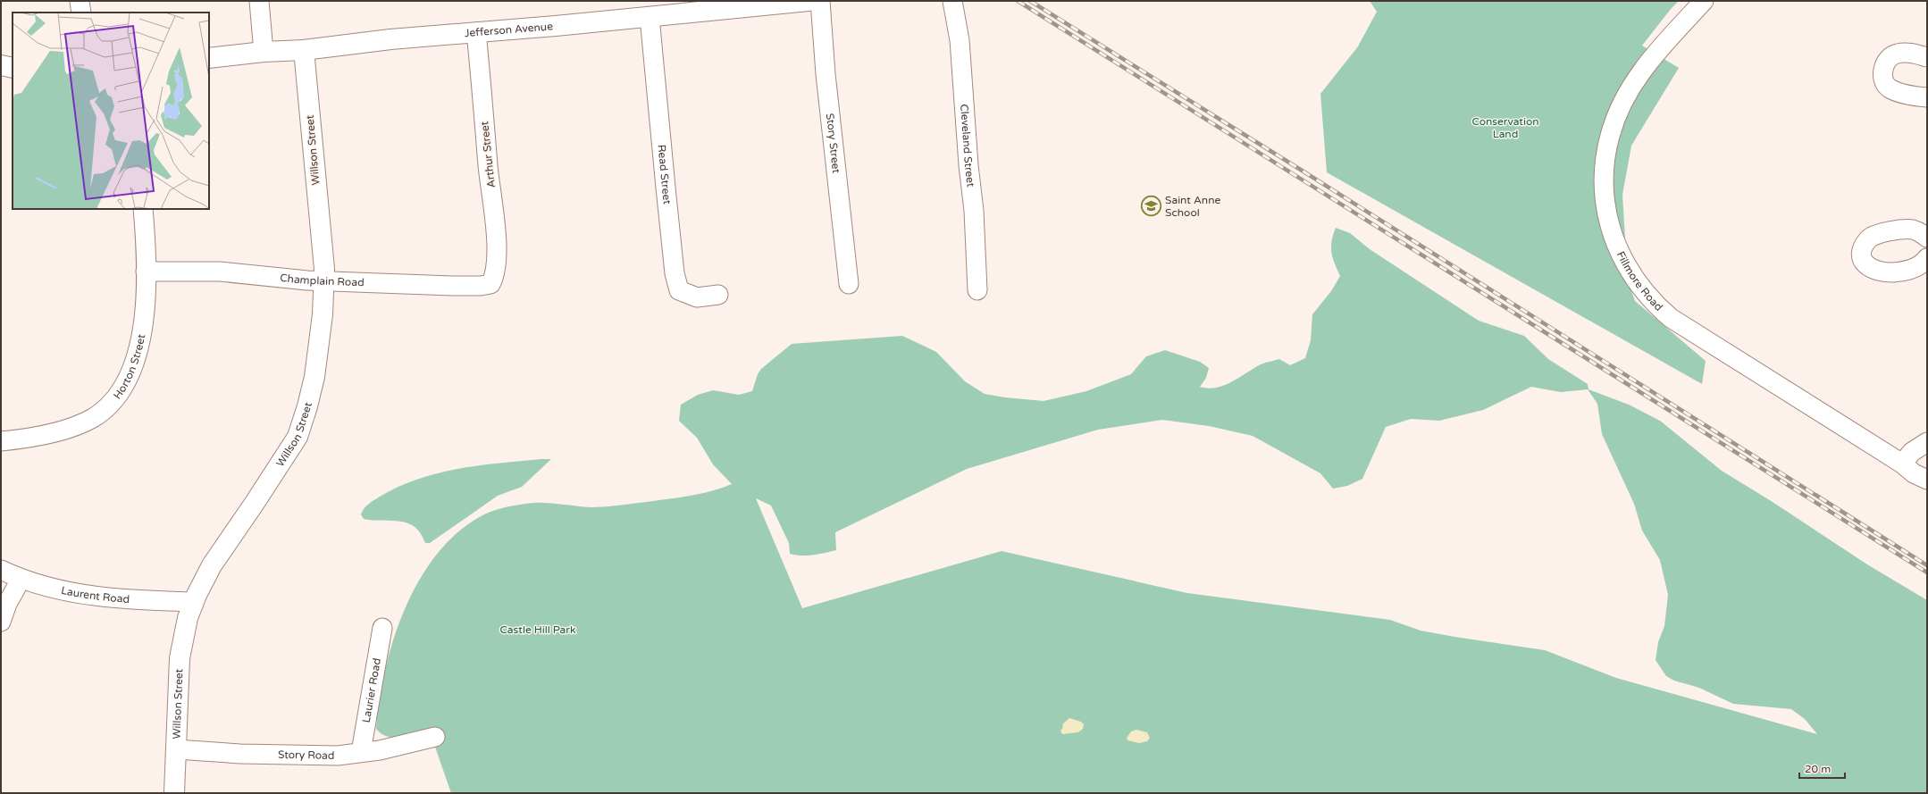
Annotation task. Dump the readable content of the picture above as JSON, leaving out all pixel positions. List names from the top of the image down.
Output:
{
  "streets": {
    "street": [
      "Jefferson Avenue",
      "Story Street",
      "Cleveland Street",
      "Willson Street",
      "Arthur Street",
      "Read Street",
      "Champlain Road",
      "Fillmore Road",
      "Horton Street",
      "Laurent Road",
      "Laurier Road",
      "Story Road"
    ]
  },
  "crossings": [
    ["Jefferson Avenue", "Willson Street"],
    ["Jefferson Avenue", "Arthur Street"],
    ["Jefferson Avenue", "Read Street"],
    ["Willson Street", "Champlain Road"],
    ["Willson Street", "Laurent Road"],
    ["Willson Street", "Story Road"],
    ["Arthur Street", "Champlain Road"],
    ["Champlain Road", "Horton Street"],
    ["Laurier Road", "Story Road"]
  ],
  "parks": ["Conservation Land", "Castle Hill Park"],
  "places": {
    "school or university": ["Saint Anne School"]
  },
  "scale_bar": "20 m"
}
